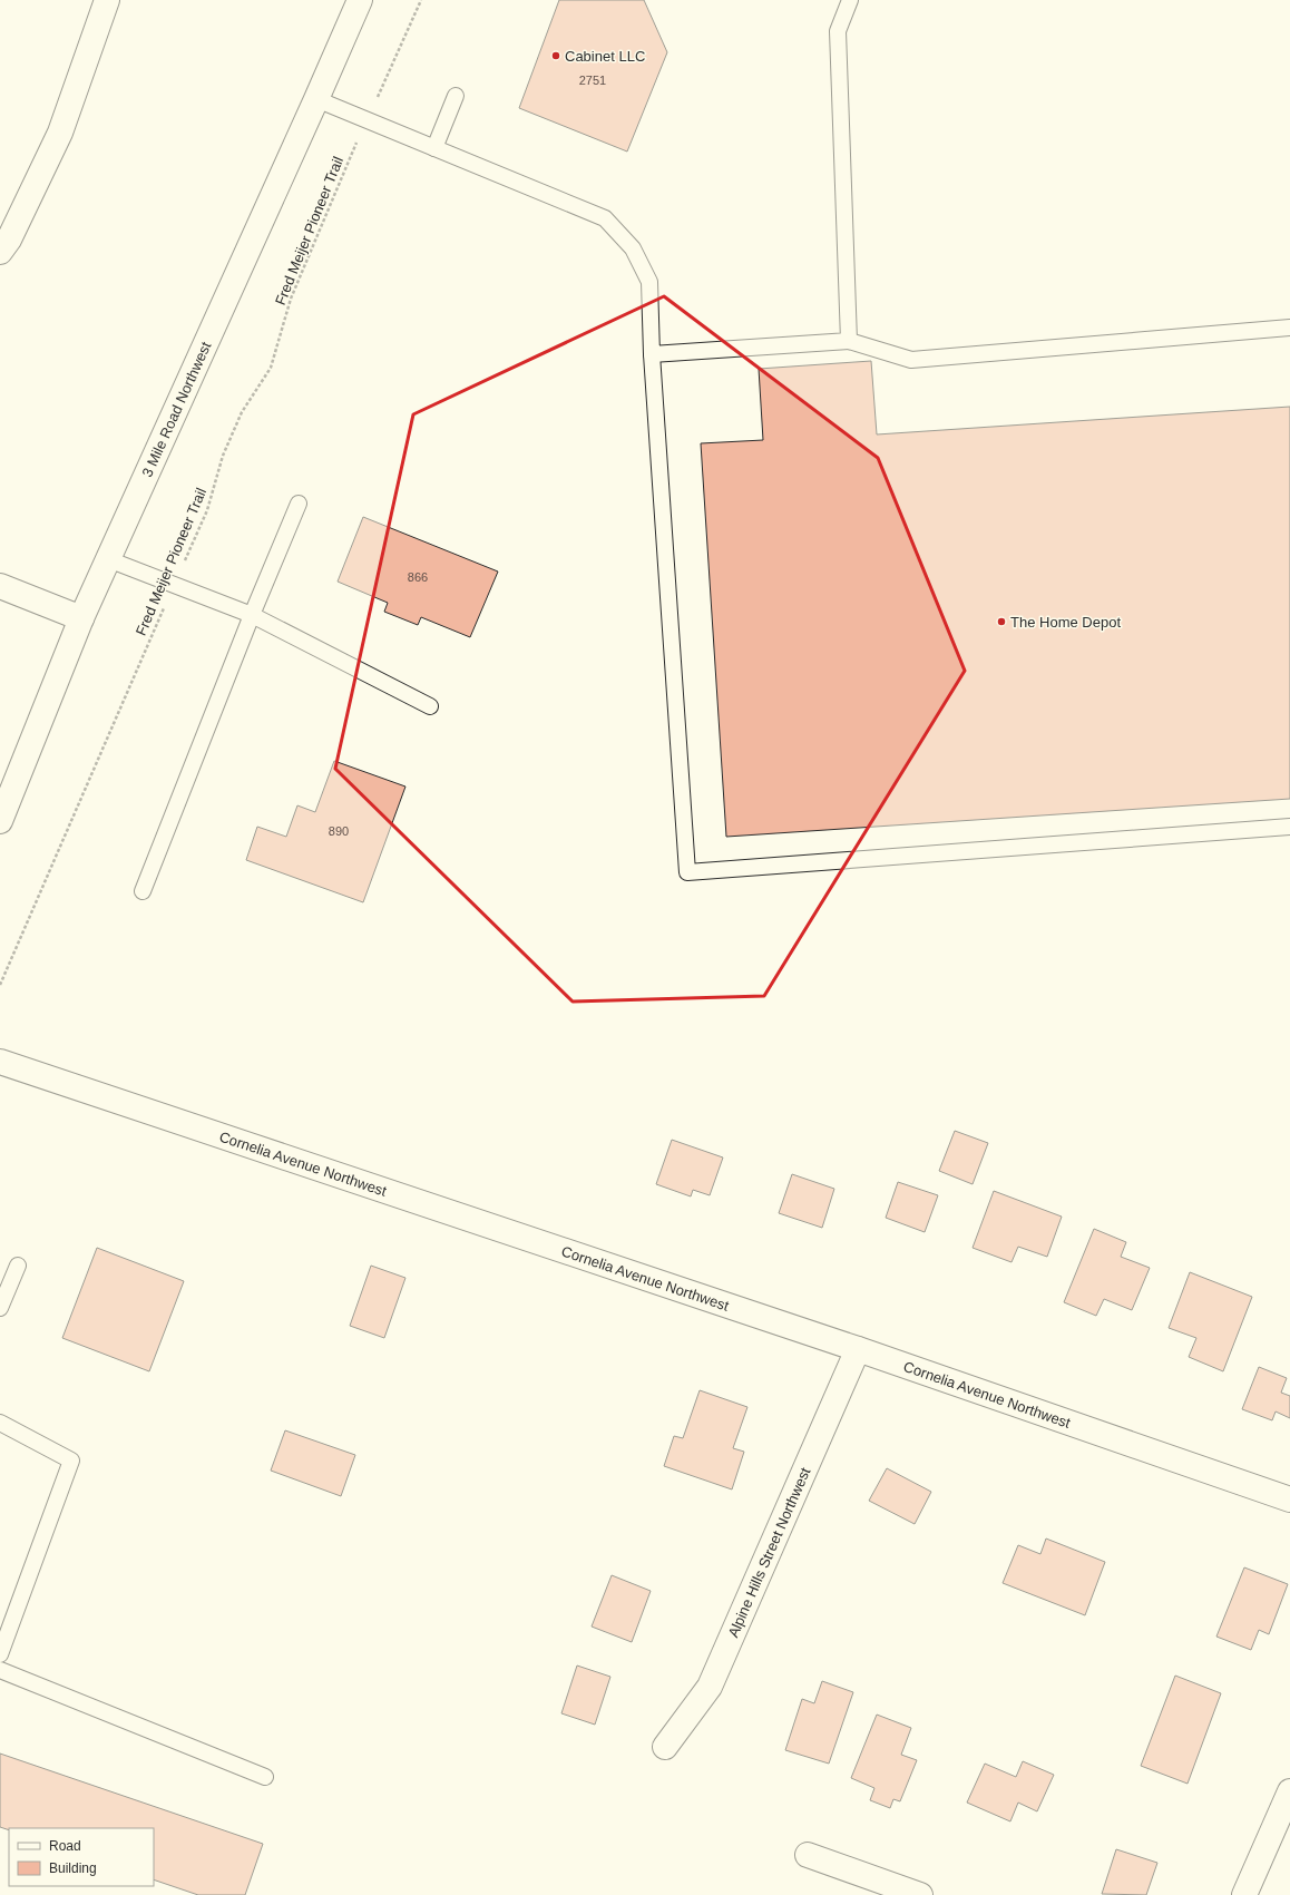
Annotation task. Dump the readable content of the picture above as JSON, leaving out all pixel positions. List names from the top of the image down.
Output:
{
  "streets": {
    "main road": ["3 Mile Road Northwest", "Cornelia Avenue Northwest", "Alpine Hills Street Northwest"],
    "path": ["Fred Meijer Pioneer Trail"]
  },
  "crossings": [
    ["Cornelia Avenue Northwest", "Alpine Hills Street Northwest"]
  ],
  "places": ["Cabinet LLC", "The Home Depot"],
  "house_numbers": ["2751", "866", "890"],
  "legend": ["Road", "Building"]
}
